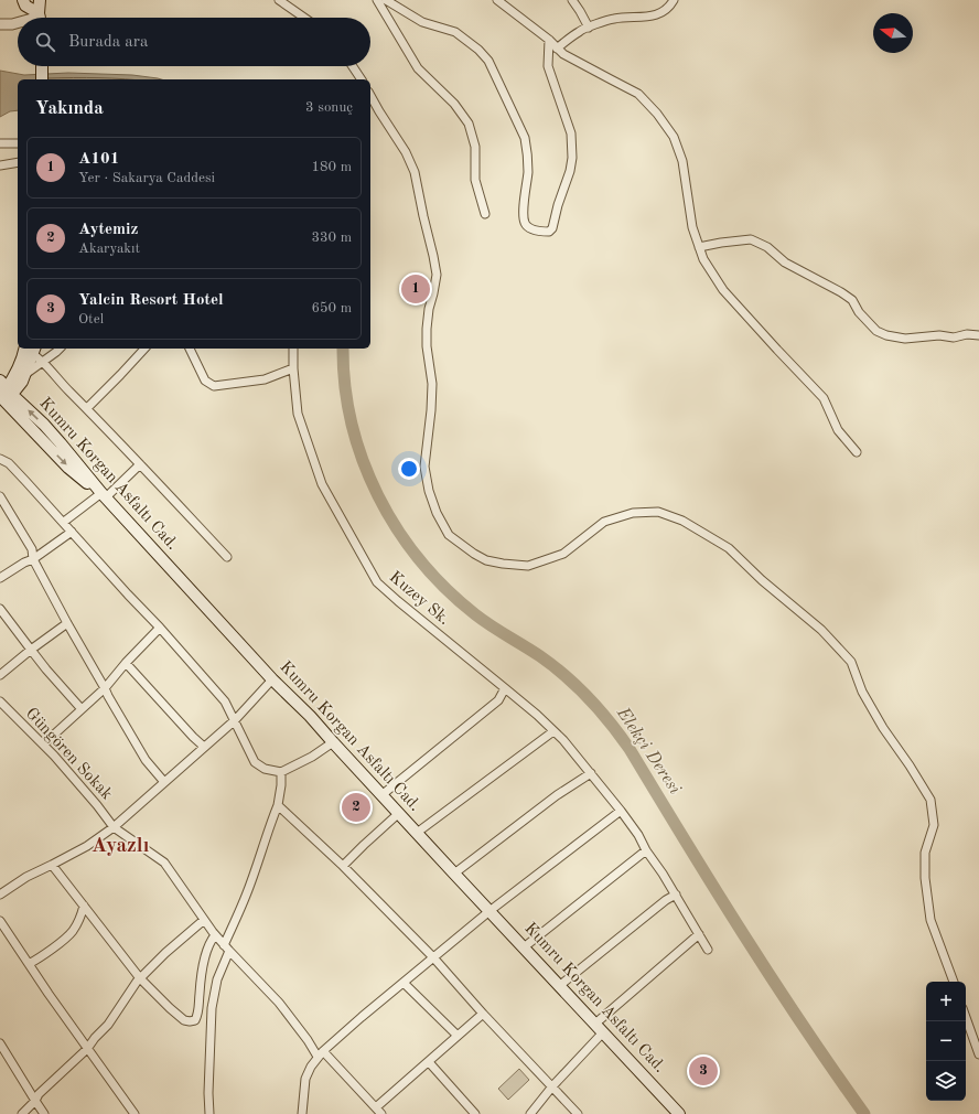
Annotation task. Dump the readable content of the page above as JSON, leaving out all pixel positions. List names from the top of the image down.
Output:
{
  "streets": {
    "main road": ["Kumru Korgan Asfaltı Cad."],
    "street": ["Kuzey Sk.", "Güngören Sokak"]
  },
  "districts": ["Ayazlı"],
  "water": ["Elekçi Deresi"],
  "north": "left",
  "page": {
    "search": "Burada ara",
    "heading": ["Yakında", "3 sonuç"],
    "list": [
      {
        "mark": "1",
        "name": "A101",
        "note": "Yer · Sakarya Caddesi",
        "value": "180 m"
      },
      {
        "mark": "2",
        "name": "Aytemiz",
        "note": "Akaryakıt",
        "value": "330 m"
      },
      {
        "mark": "3",
        "name": "Yalcin Resort Hotel",
        "note": "Otel",
        "value": "650 m"
      }
    ],
    "pins": ["1", "2", "3"],
    "map_buttons": ["+", "−"]
  }
}
